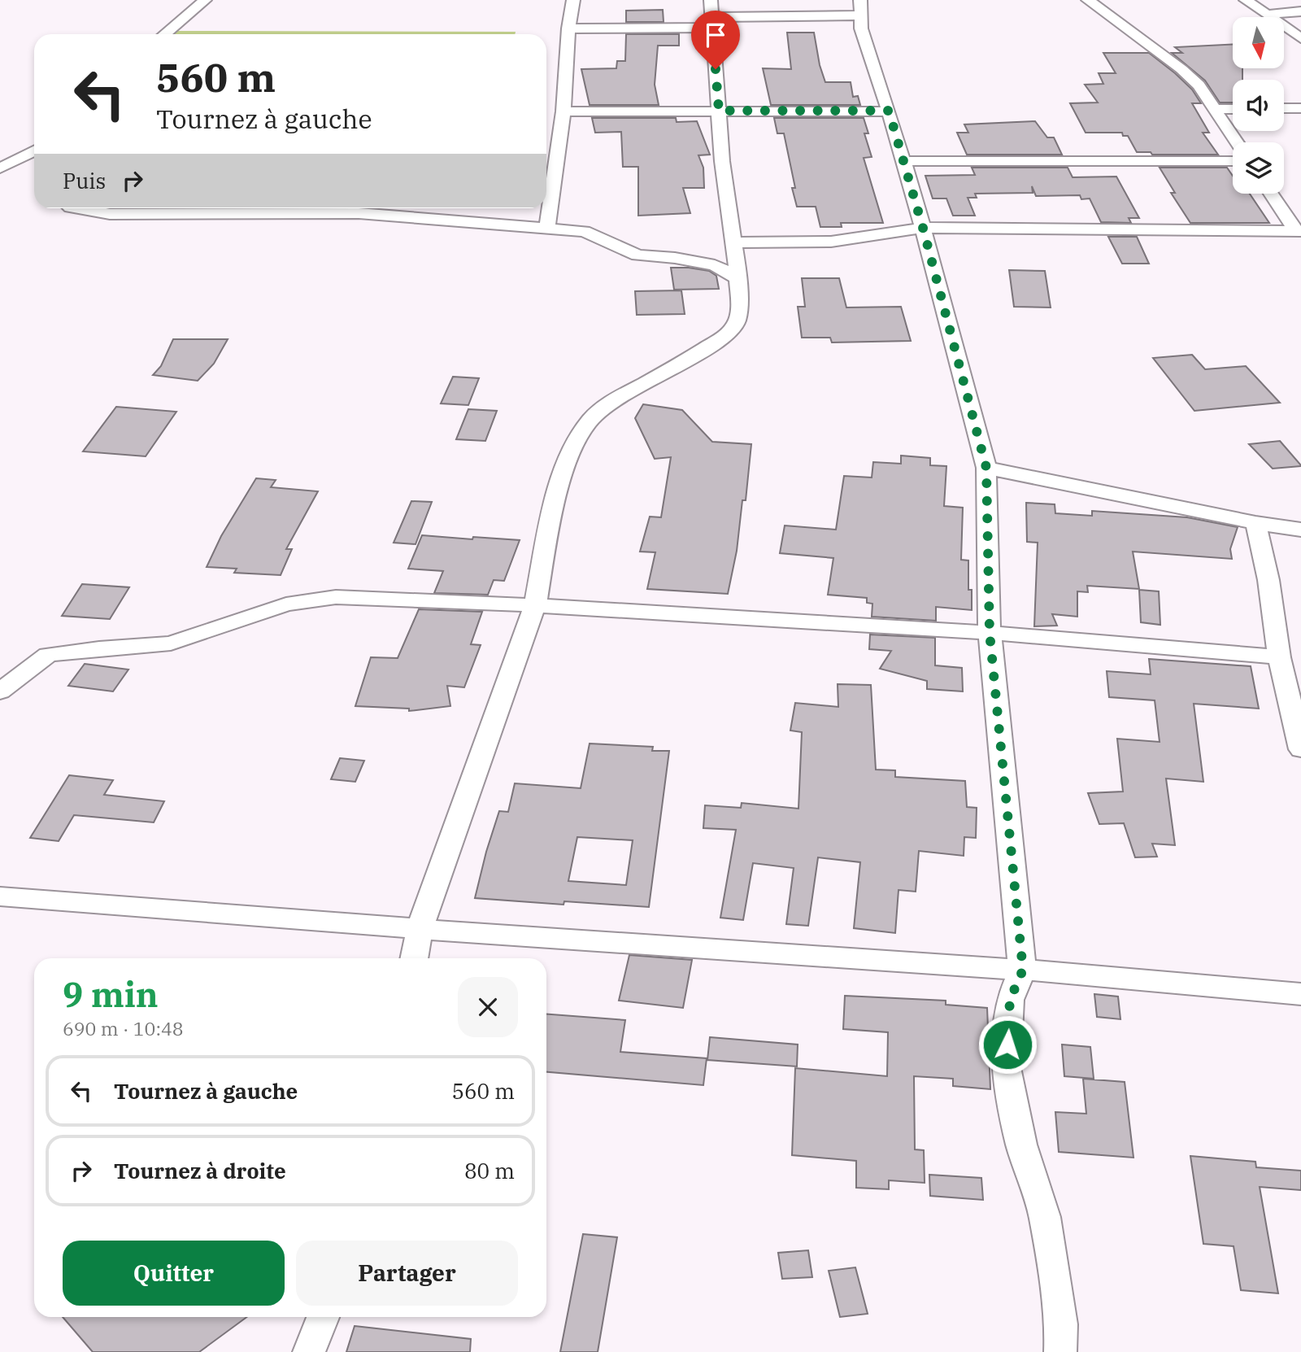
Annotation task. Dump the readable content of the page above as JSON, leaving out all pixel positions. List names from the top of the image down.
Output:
{
  "north": "bottom",
  "page": {
    "turn": ["560 m", "Tournez à gauche"],
    "then": "Puis",
    "heading": ["9 min", "690 m · 10:48"],
    "list": [
      {
        "name": "Tournez à gauche",
        "value": "560 m"
      },
      {
        "name": "Tournez à droite",
        "value": "80 m"
      }
    ],
    "buttons": ["Quitter", "Partager"]
  }
}
